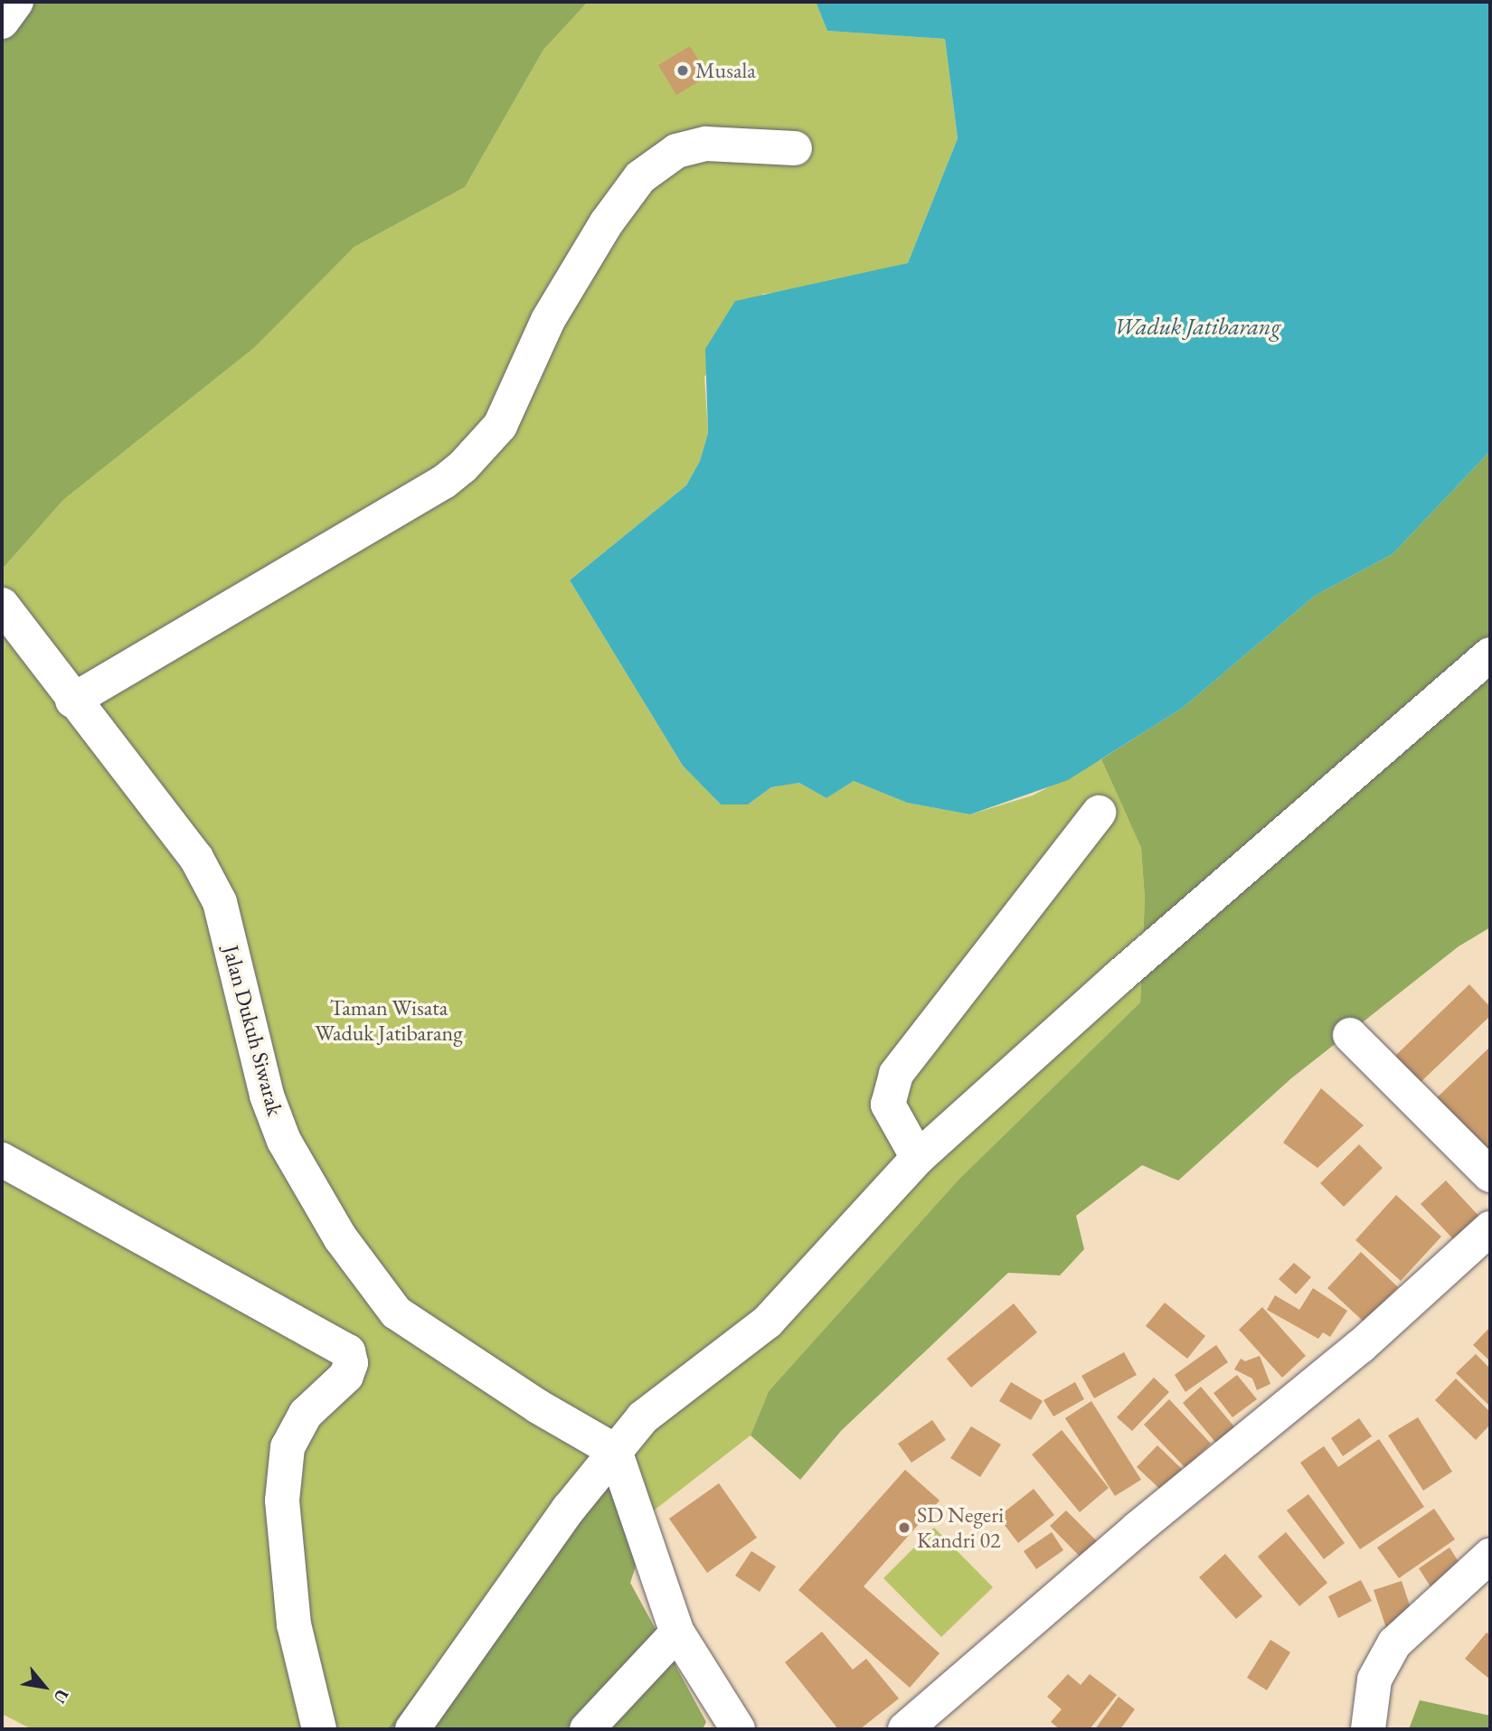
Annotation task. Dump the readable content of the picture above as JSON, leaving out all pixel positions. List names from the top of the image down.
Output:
{
  "streets": {
    "street": ["Jalan Dukuh Siwarak"]
  },
  "water": ["Waduk Jatibarang"],
  "parks": ["Taman Wisata Waduk Jatibarang"],
  "places": ["Musala", "SD Negeri Kandri 02"],
  "north": "bottom right"
}
